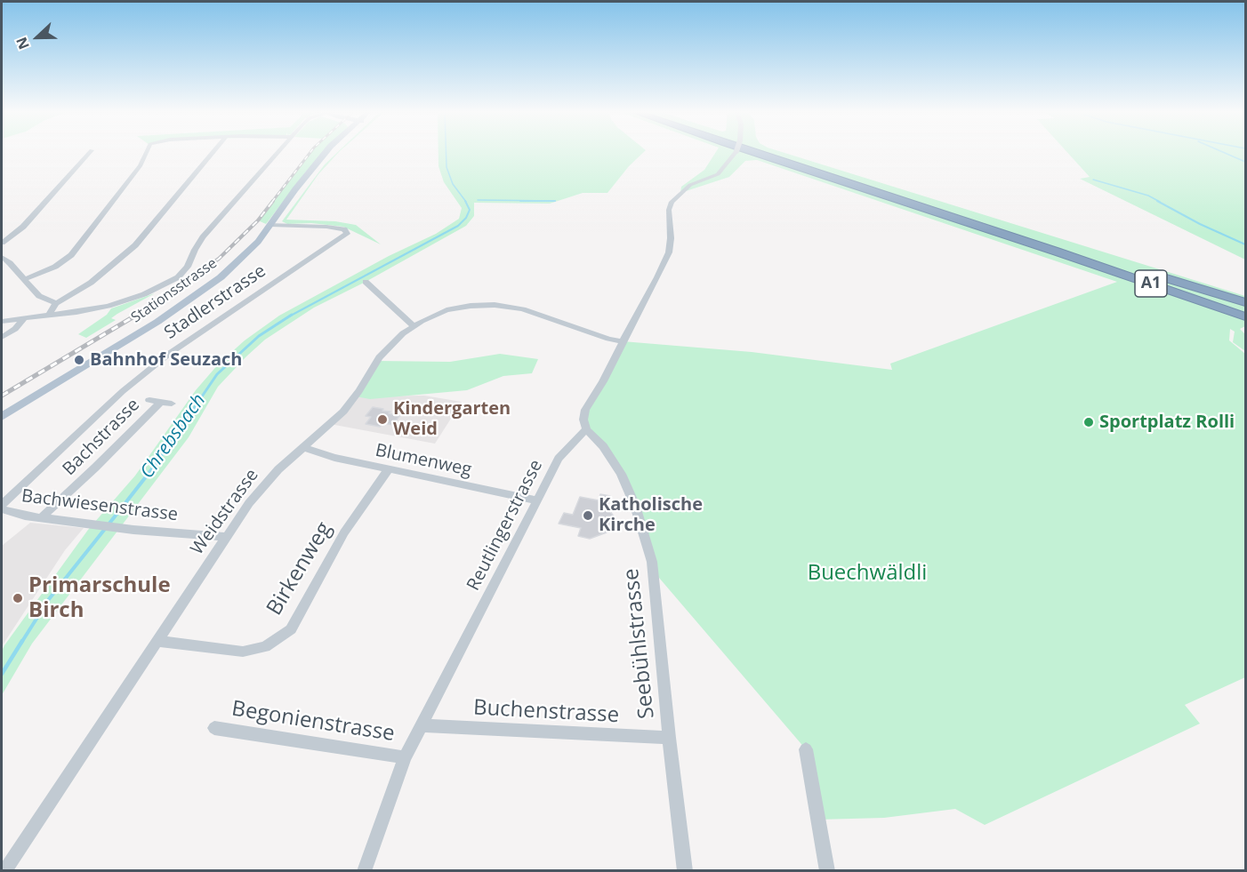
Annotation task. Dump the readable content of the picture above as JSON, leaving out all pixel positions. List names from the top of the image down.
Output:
{
  "streets": {
    "highway": ["A1"],
    "main road": ["Stationsstrasse"],
    "street": [
      "Stadlerstrasse",
      "Bachstrasse",
      "Blumenweg",
      "Bachwiesenstrasse",
      "Weidstrasse",
      "Reutlingerstrasse",
      "Birkenweg",
      "Seebühlstrasse",
      "Buchenstrasse",
      "Begonienstrasse"
    ]
  },
  "crossings": [
    ["Stationsstrasse", "Stadlerstrasse"],
    ["Bachstrasse", "Bachwiesenstrasse"],
    ["Blumenweg", "Weidstrasse"],
    ["Blumenweg", "Reutlingerstrasse"],
    ["Blumenweg", "Birkenweg"],
    ["Bachwiesenstrasse", "Weidstrasse"],
    ["Weidstrasse", "Birkenweg"],
    ["Reutlingerstrasse", "Seebühlstrasse"],
    ["Reutlingerstrasse", "Buchenstrasse"],
    ["Reutlingerstrasse", "Begonienstrasse"],
    ["Seebühlstrasse", "Buchenstrasse"]
  ],
  "water": ["Chrebsbach"],
  "parks": ["Buechwäldli"],
  "places": [
    "Bahnhof Seuzach",
    "Kindergarten Weid",
    "Sportplatz Rolli",
    "Katholische Kirche",
    "Primarschule Birch"
  ],
  "north": "left"
}
